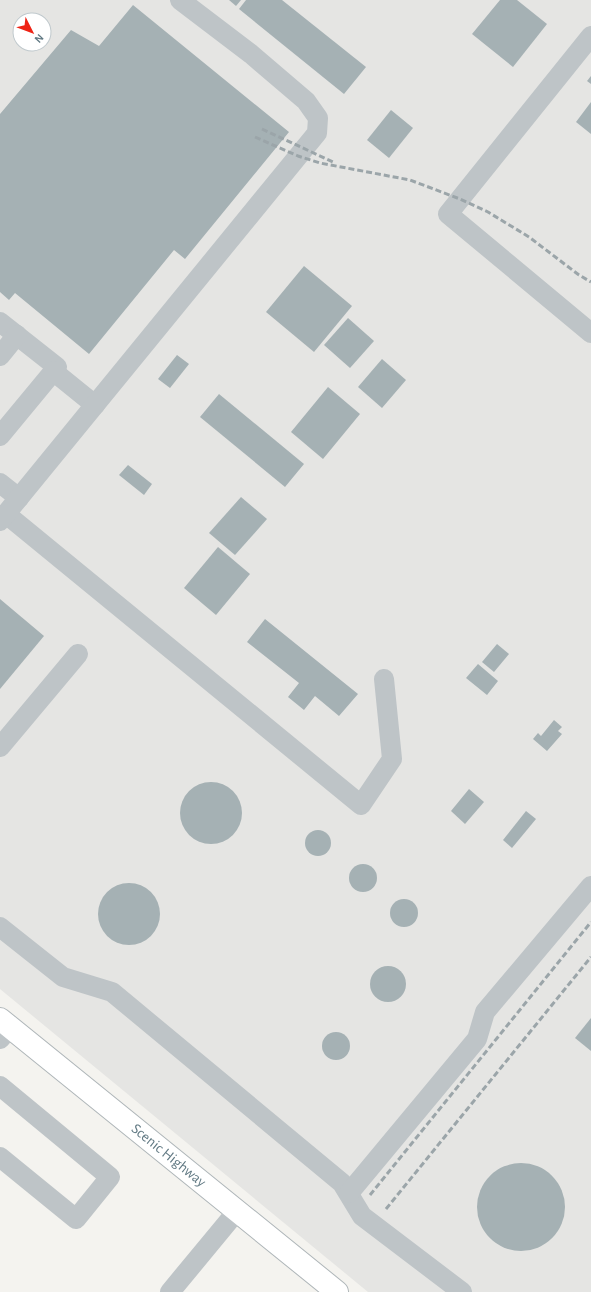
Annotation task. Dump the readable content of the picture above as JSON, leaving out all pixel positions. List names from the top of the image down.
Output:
{
  "streets": {
    "main road": ["Scenic Highway"]
  },
  "north": "bottom right"
}
